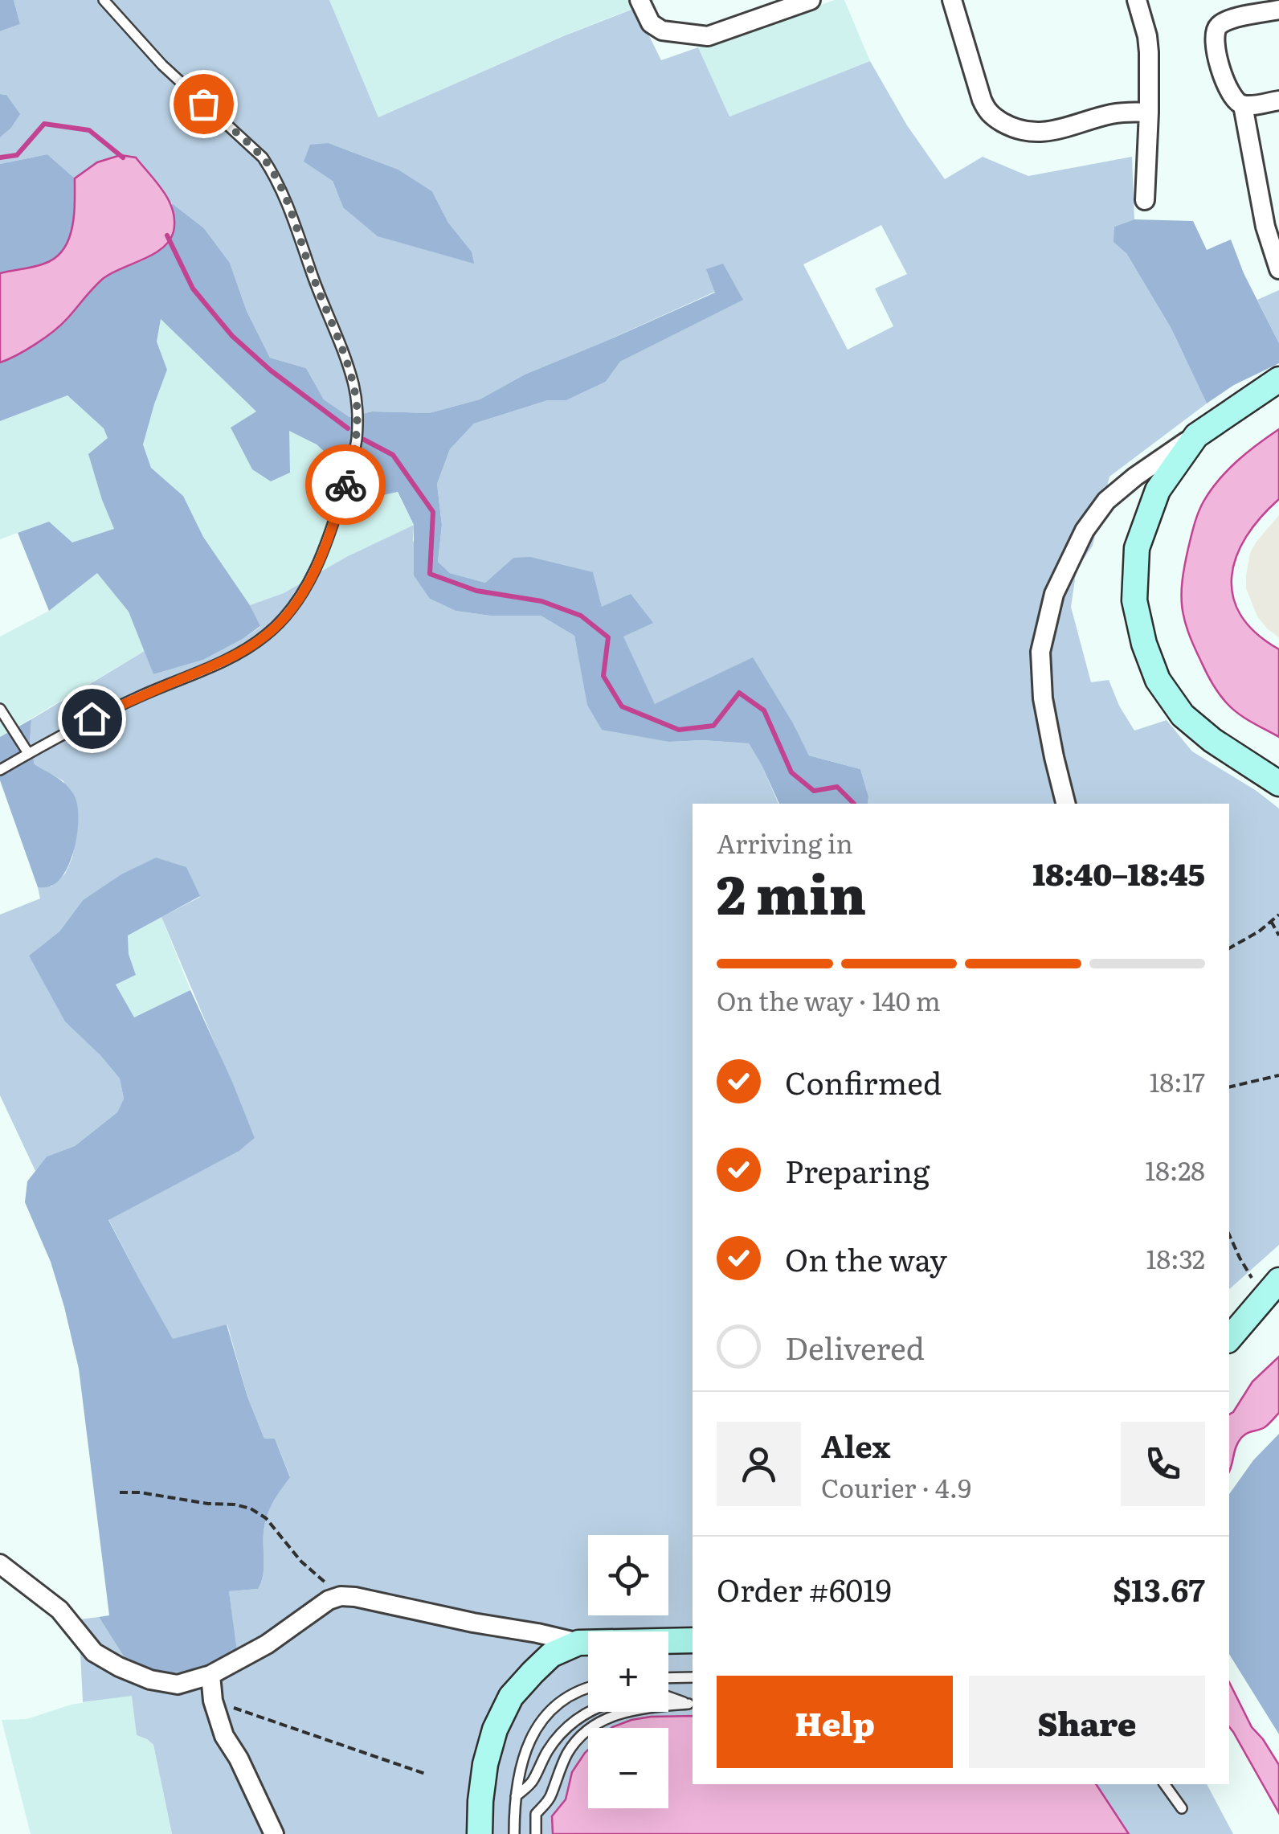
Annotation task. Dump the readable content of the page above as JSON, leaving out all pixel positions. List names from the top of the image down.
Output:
{
  "page": {
    "heading": ["2 min", "Arriving in", "18:40–18:45"],
    "panel": [
      "Alex",
      "Courier · 4.9",
      "Order #6019",
      "$13.67"
    ],
    "bar": "On the way · 140 m",
    "list": [
      ["Confirmed", "18:17"],
      ["Preparing", "18:28"],
      ["On the way", "18:32"],
      "Delivered"
    ],
    "map_buttons": ["+", "−"],
    "buttons": ["Help", "Share"]
  }
}
